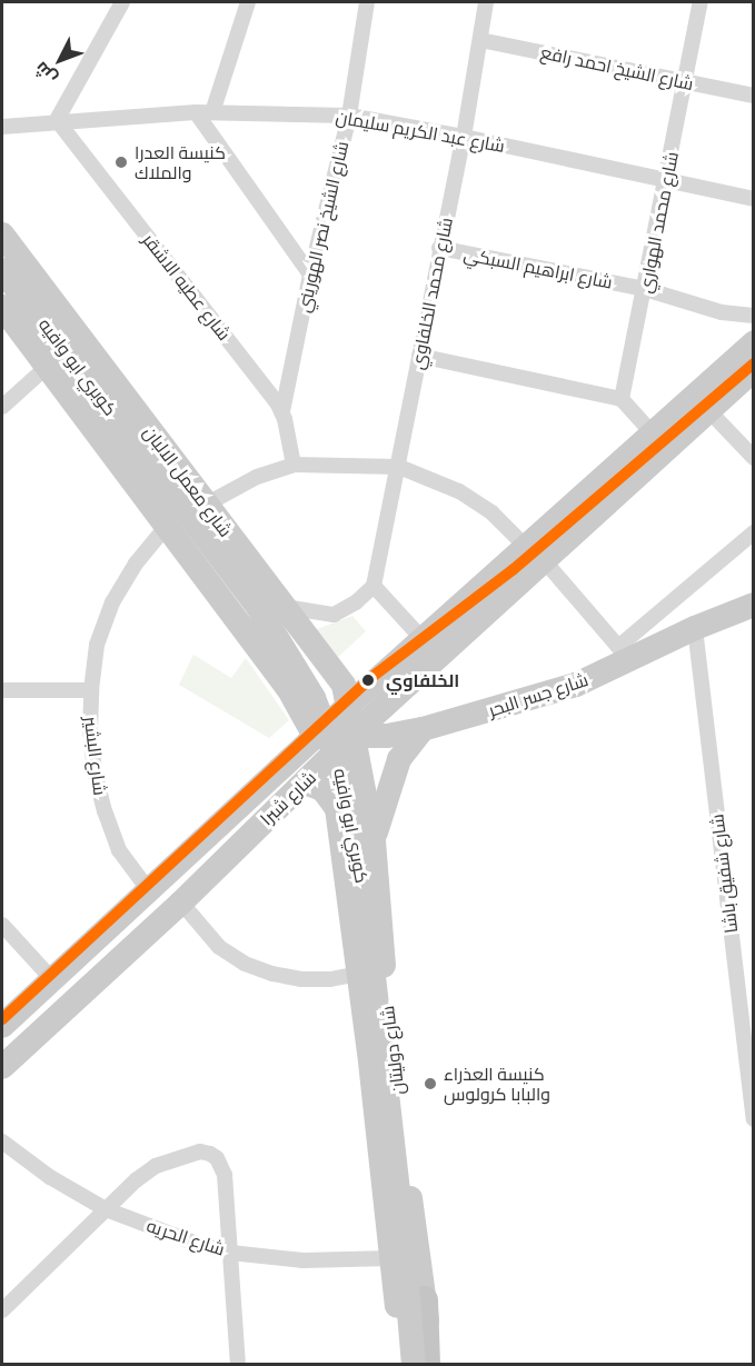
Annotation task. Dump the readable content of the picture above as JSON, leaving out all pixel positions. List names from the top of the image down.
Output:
{
  "streets": {
    "main road": [
      "كوبري ابو وافيه",
      "شارع معمل الالبان",
      "شارع جسر البحر",
      "شارع شبرا",
      "شارع دوليتان"
    ],
    "street": [
      "شارع الشيخ احمد رافع",
      "شارع عبد الكريم سليمان",
      "شارع محمد الهواري",
      "شارع الشيخ نصر الهوريني",
      "شارع ابراهيم السبكي",
      "شارع عطيه الاشقر",
      "شارع محمد الخلفاوي",
      "شارع البشير",
      "شارع شفيق باشا",
      "شارع الحريه"
    ]
  },
  "crossings": [
    ["شارع الشيخ احمد رافع", "شارع محمد الهواري"],
    ["شارع الشيخ احمد رافع", "شارع محمد الخلفاوي"],
    ["شارع عبد الكريم سليمان", "شارع محمد الهواري"],
    ["شارع عبد الكريم سليمان", "شارع الشيخ نصر الهوريني"],
    ["شارع عبد الكريم سليمان", "شارع عطيه الاشقر"],
    ["شارع عبد الكريم سليمان", "شارع محمد الخلفاوي"],
    ["شارع محمد الهواري", "شارع ابراهيم السبكي"],
    ["شارع الشيخ نصر الهوريني", "شارع عطيه الاشقر"],
    ["شارع ابراهيم السبكي", "شارع محمد الخلفاوي"],
    ["شارع معمل الالبان", "شارع جسر البحر"],
    ["شارع معمل الالبان", "شارع شبرا"],
    ["شارع معمل الالبان", "شارع دوليتان"],
    ["شارع جسر البحر", "شارع شبرا"],
    ["شارع جسر البحر", "شارع شفيق باشا"],
    ["شارع جسر البحر", "شارع دوليتان"],
    ["شارع البشير", "شارع شبرا"],
    ["شارع شبرا", "شارع دوليتان"],
    ["شارع دوليتان", "شارع الحريه"]
  ],
  "places": ["كنيسة العدرا والملاك", "الخلفاوي", "كنيسة العذراء والبابا كرولوس"],
  "north": "bottom left"
}
